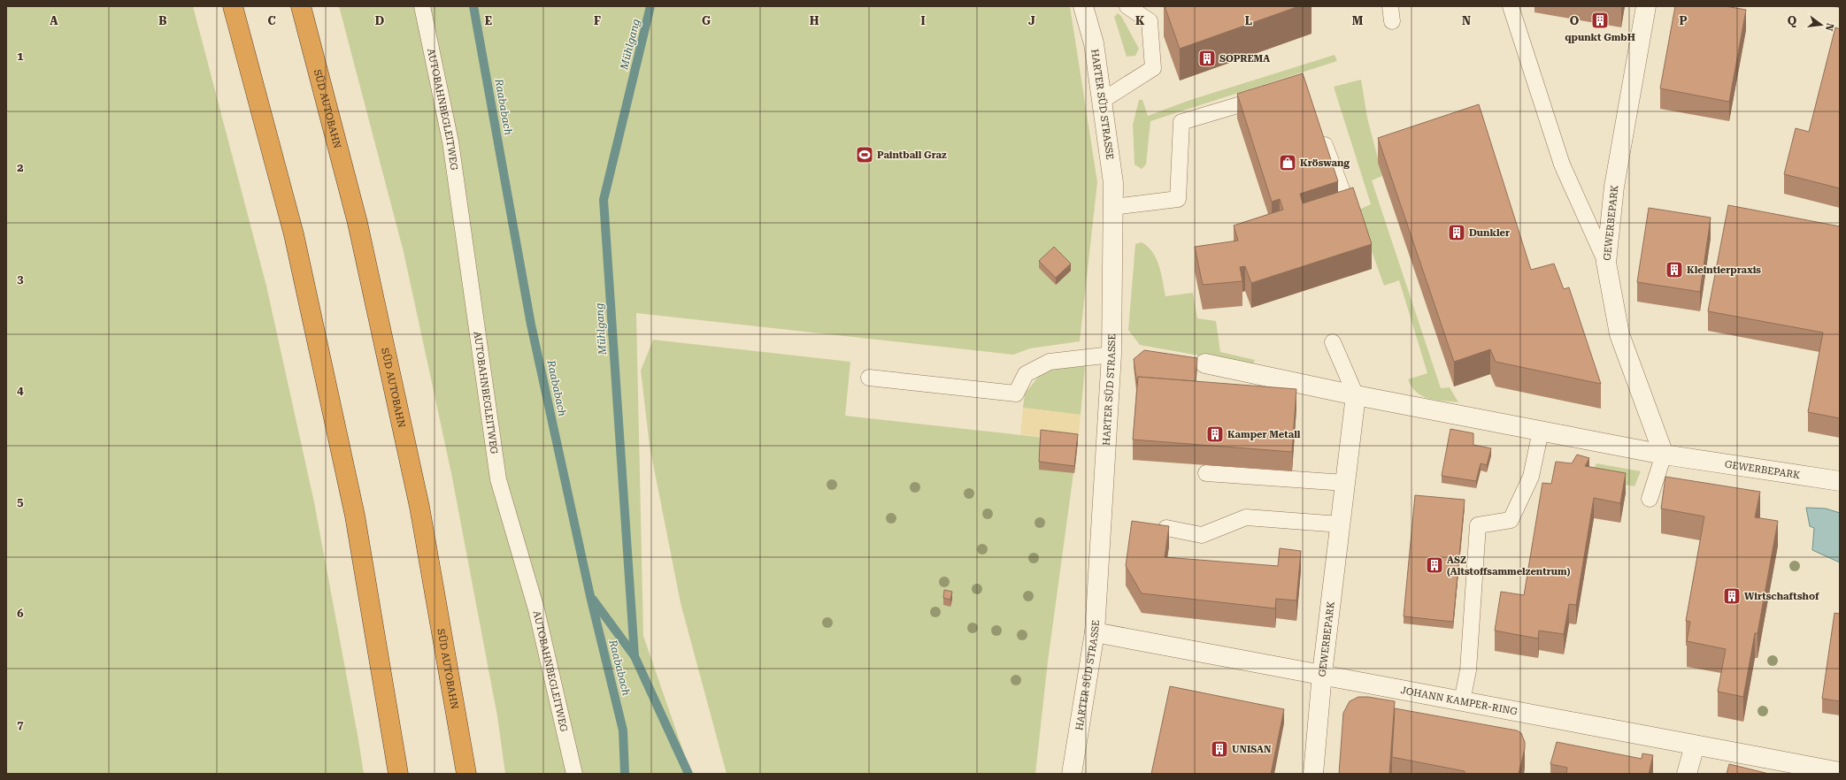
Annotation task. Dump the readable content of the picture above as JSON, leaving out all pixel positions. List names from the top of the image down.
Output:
{
  "streets": {
    "highway": ["SÜD AUTOBAHN"],
    "street": ["HARTER SÜD STRASSE", "GEWERBEPARK", "JOHANN KAMPER-RING"],
    "lane": ["AUTOBAHNBEGLEITWEG"]
  },
  "crossings": [
    ["HARTER SÜD STRASSE", "GEWERBEPARK"],
    ["GEWERBEPARK", "JOHANN KAMPER-RING"]
  ],
  "water": ["Mühlgang", "Raababach"],
  "places": {
    "building": [
      "qpunkt GmbH",
      "SOPREMA",
      "Dunkler",
      "Kleintierpraxis",
      "Kamper Metall",
      "ASZ (Altstoffsammelzentrum)",
      "Wirtschaftshof",
      "UNISAN"
    ],
    "sports": ["Paintball Graz"],
    "shop": ["Kröswang"]
  },
  "north": "right",
  "grid": {
    "columns": [
      "A",
      "B",
      "C",
      "D",
      "E",
      "F",
      "G",
      "H",
      "I",
      "J",
      "K",
      "L",
      "M",
      "N",
      "O",
      "P",
      "Q"
    ],
    "rows": [
      "1",
      "2",
      "3",
      "4",
      "5",
      "6",
      "7"
    ]
  }
}
